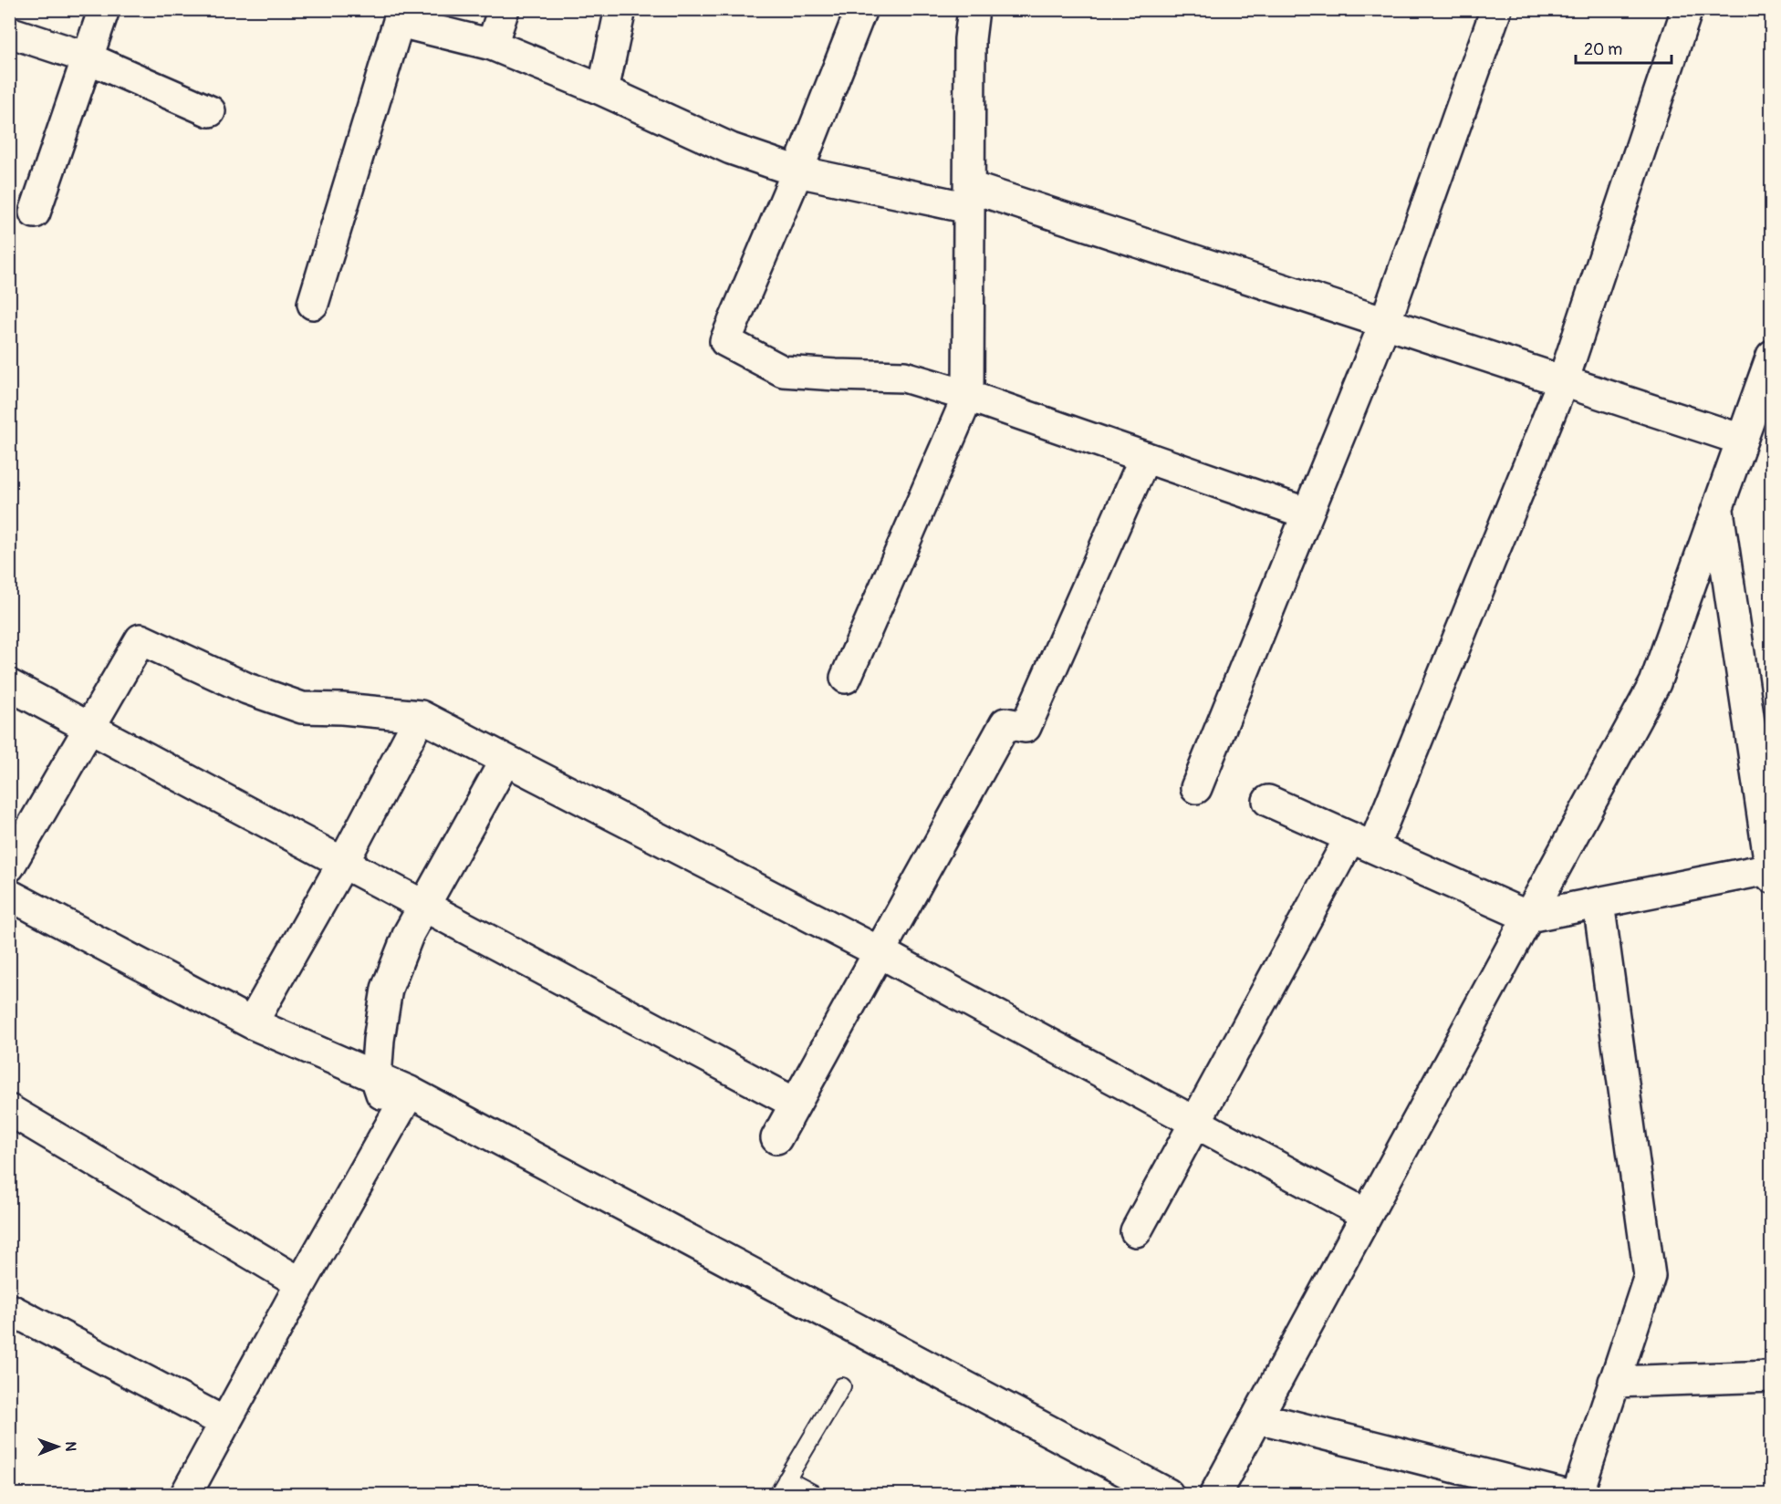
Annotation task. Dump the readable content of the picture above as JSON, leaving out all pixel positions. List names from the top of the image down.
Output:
{
  "scale_bar": "20 m",
  "north": "right"
}
